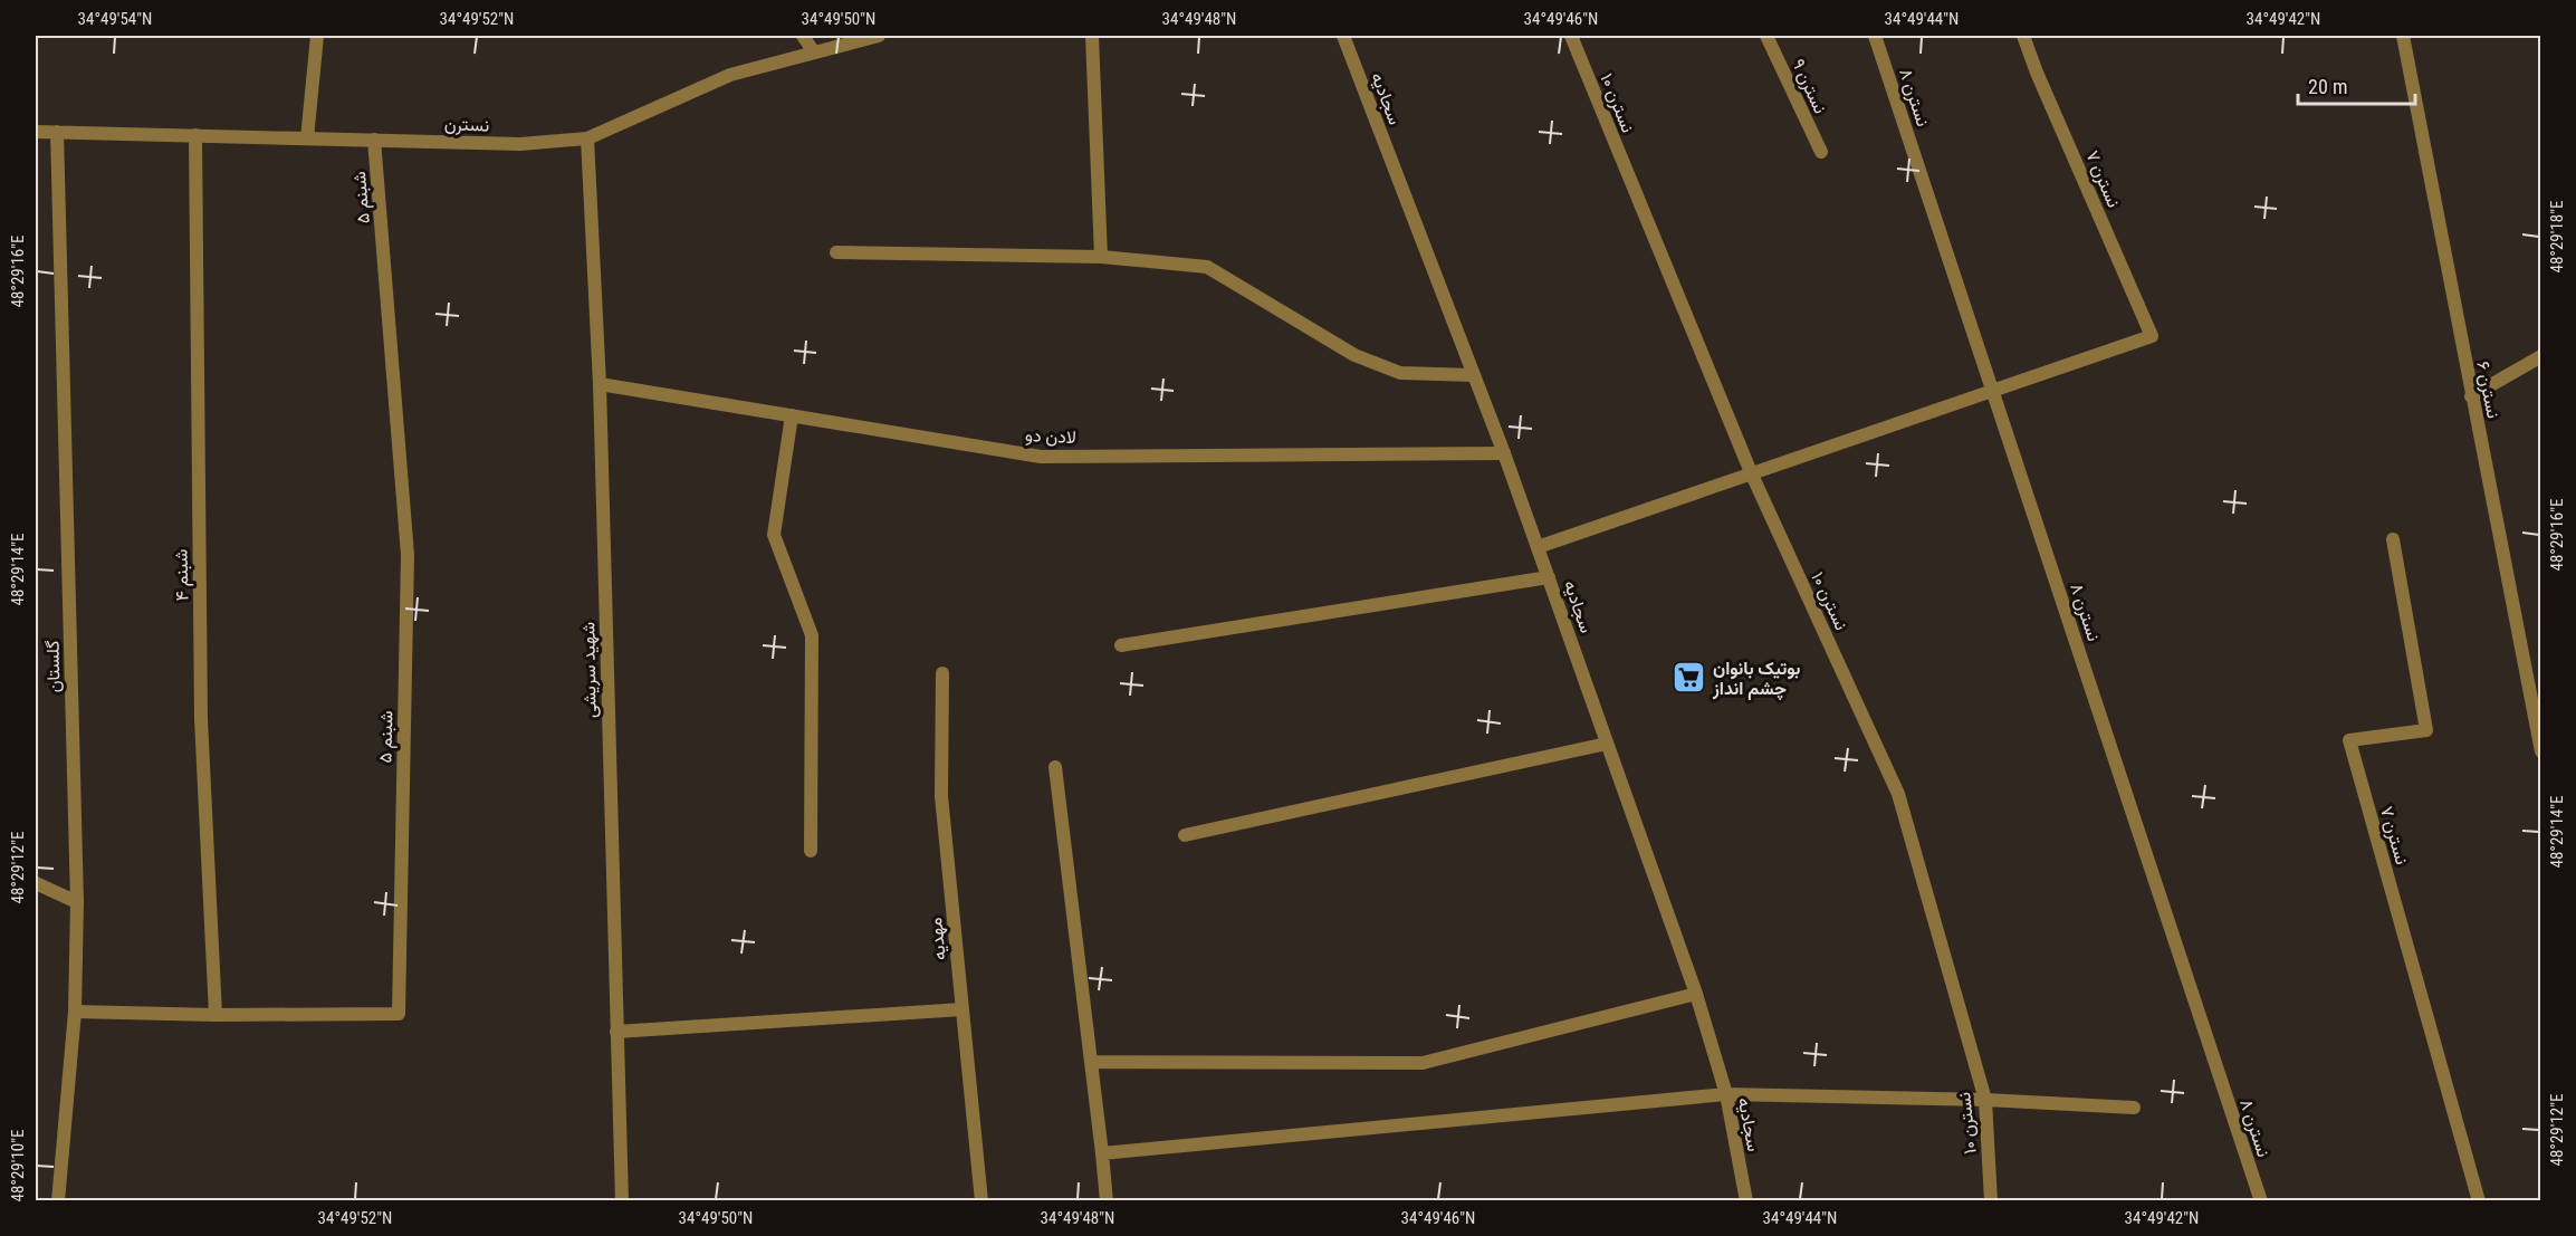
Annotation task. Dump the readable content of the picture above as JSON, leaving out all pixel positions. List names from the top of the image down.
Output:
{
  "streets": {
    "street": [
      "نسترن ۹",
      "نسترن ۸",
      "سجادیه",
      "نسترن ۱۰",
      "نسترن",
      "نسترن ۷",
      "شبنم ۵",
      "نسترن ۶",
      "لادن دو",
      "شبنم ۴",
      "گلستان",
      "شهید سریشی",
      "مهدیه"
    ]
  },
  "crossings": [
    ["نسترن ۸", "نسترن ۷"],
    ["سجادیه", "لادن دو"],
    ["نسترن", "شبنم ۵"],
    ["نسترن", "شبنم ۴"],
    ["نسترن", "گلستان"],
    ["نسترن", "شهید سریشی"],
    ["شبنم ۵", "شبنم ۴"],
    ["شبنم ۵", "گلستان"],
    ["لادن دو", "شهید سریشی"]
  ],
  "places": {
    "supermarket": ["بوتیک بانوان چشم انداز"]
  },
  "scale_bar": "20 m",
  "coordinates": [
    "34°49'54\"N",
    "34°49'52\"N",
    "34°49'50\"N",
    "34°49'48\"N",
    "34°49'46\"N",
    "34°49'44\"N",
    "34°49'42\"N",
    "48°29'18\"E",
    "48°29'16\"E",
    "48°29'14\"E",
    "48°29'12\"E",
    "48°29'10\"E"
  ]
}
